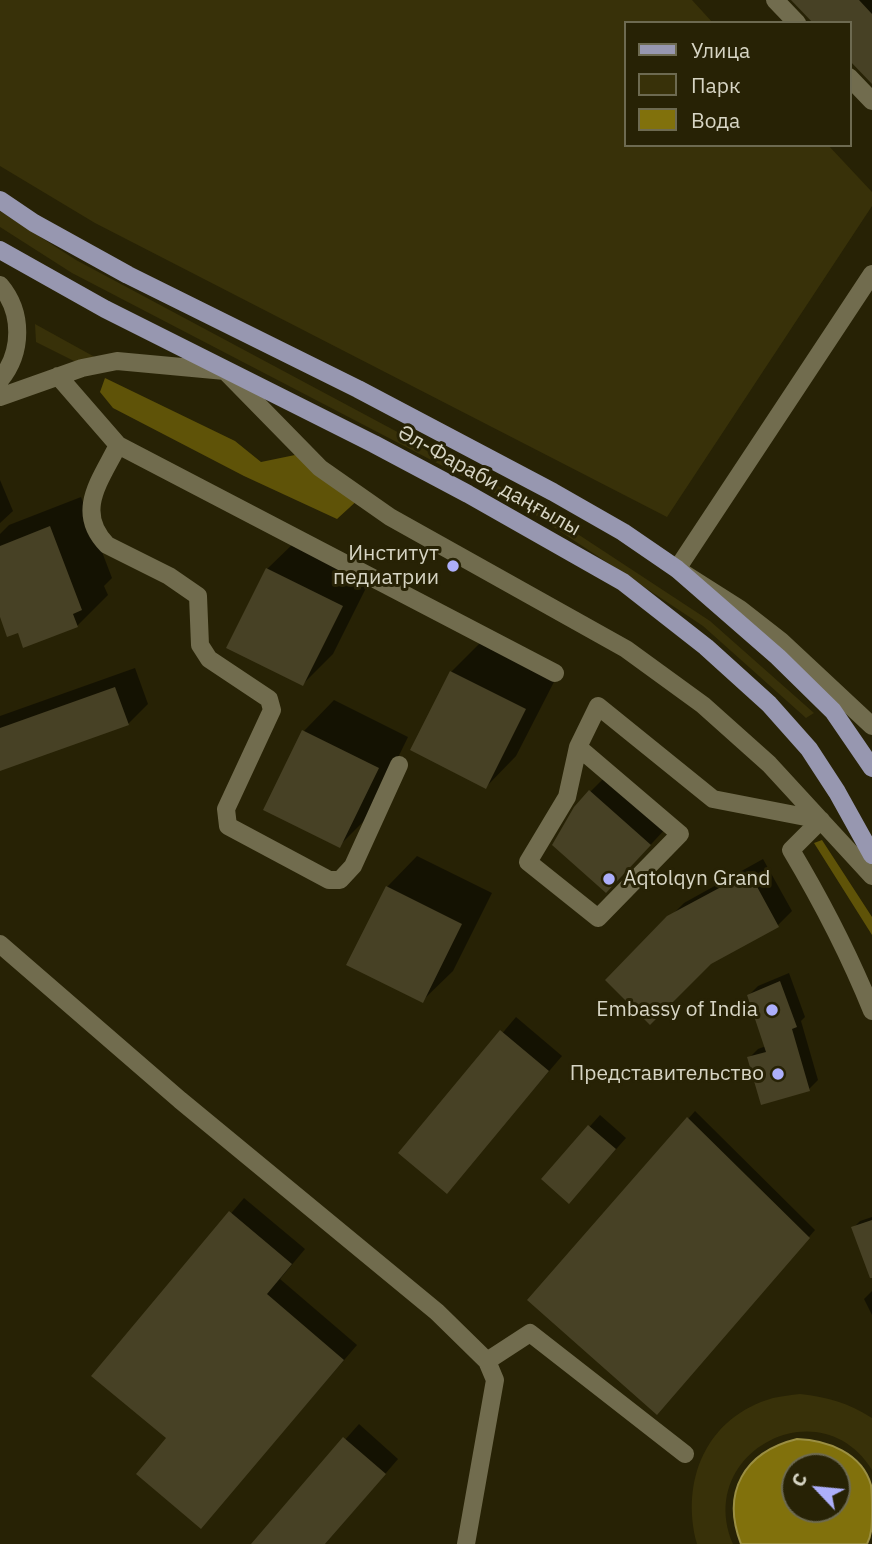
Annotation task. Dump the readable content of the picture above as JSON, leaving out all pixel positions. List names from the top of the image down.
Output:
{
  "streets": {
    "main road": ["Әл-Фараби даңғылы"]
  },
  "places": [
    "Институт педиатрии",
    "Aqtolqyn Grand",
    "Embassy of India",
    "Представительство"
  ],
  "legend": ["Улица", "Парк", "Вода"],
  "north": "top left"
}
